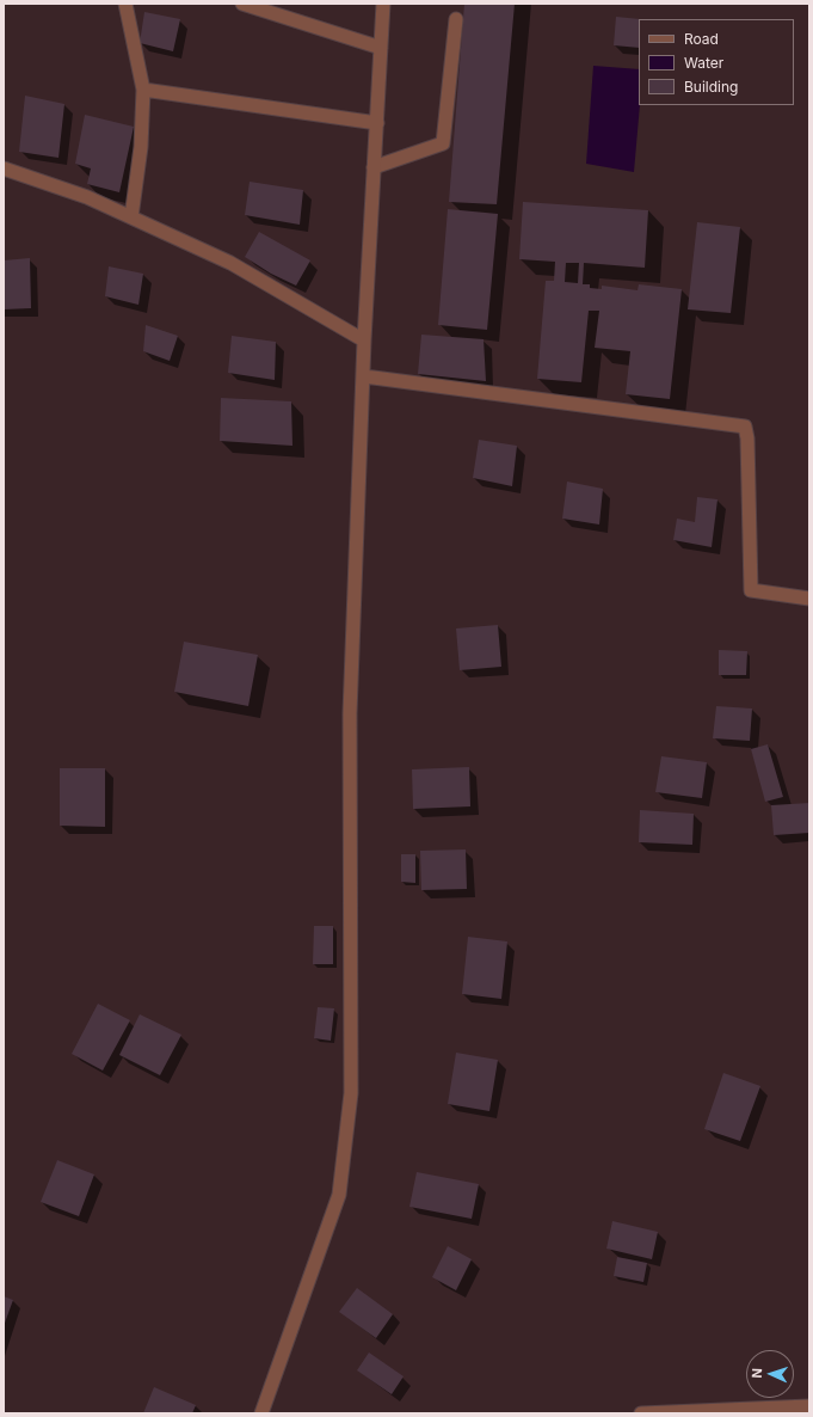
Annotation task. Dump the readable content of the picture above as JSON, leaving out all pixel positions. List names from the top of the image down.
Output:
{
  "legend": ["Road", "Water", "Building"],
  "north": "left"
}
